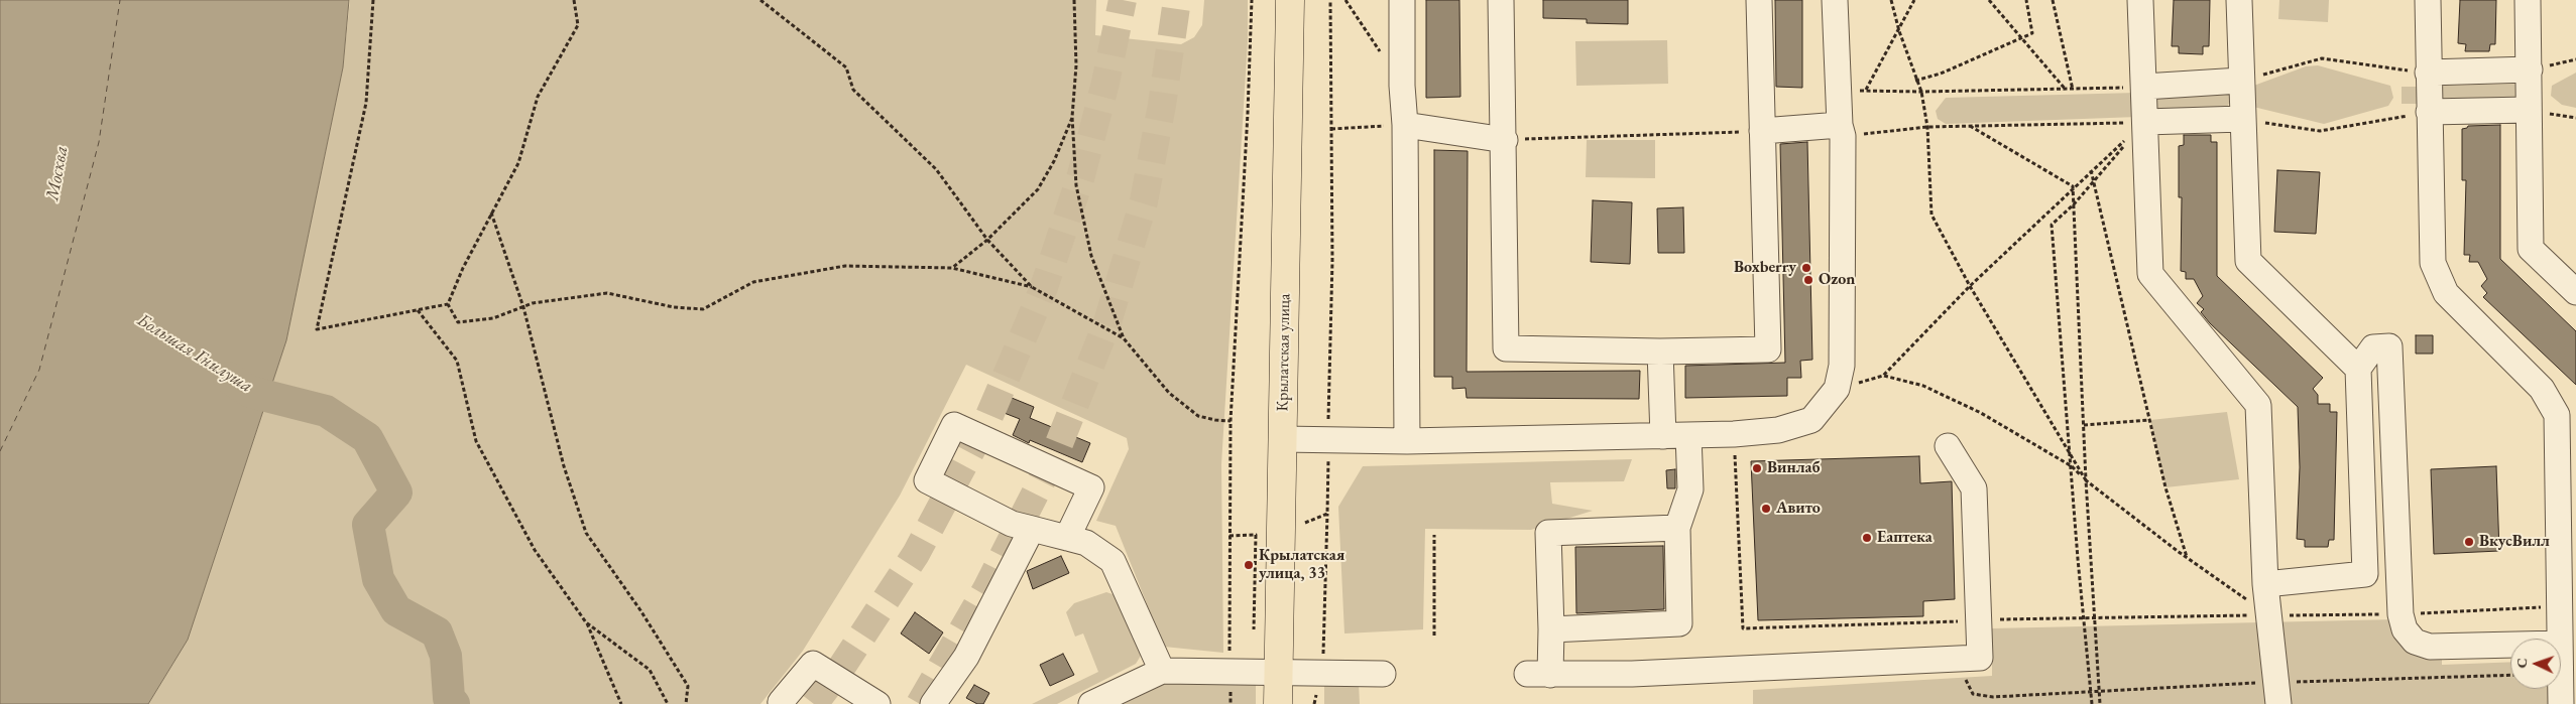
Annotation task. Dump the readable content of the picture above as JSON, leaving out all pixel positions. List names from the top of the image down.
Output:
{
  "streets": {
    "main road": ["Крылатская улица"]
  },
  "water": ["Москва", "Большая Гнилуша"],
  "places": [
    "Boxberry",
    "Ozon",
    "Винлаб",
    "Авито",
    "Еаптека",
    "ВкусВилл",
    "Крылатская улица, 33"
  ],
  "north": "left"
}
